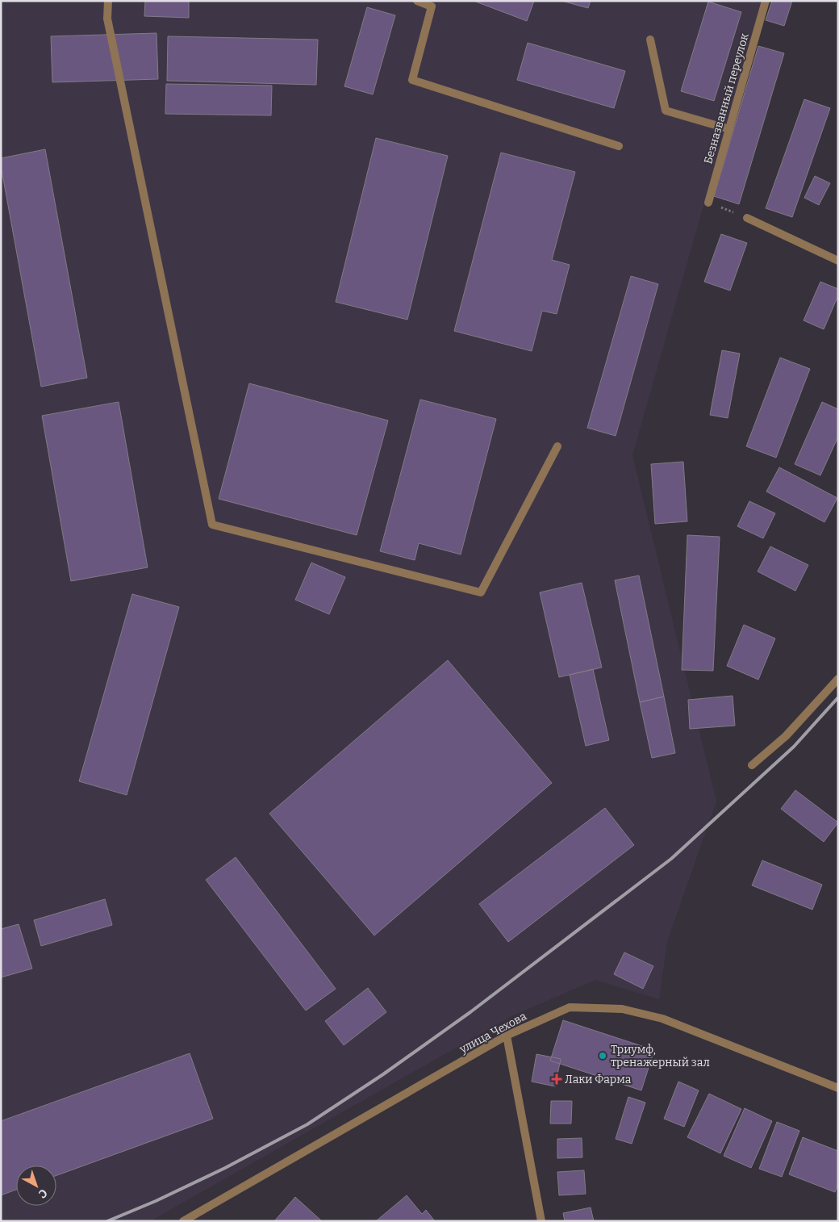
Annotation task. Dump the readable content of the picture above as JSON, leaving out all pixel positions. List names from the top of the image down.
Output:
{
  "streets": {
    "street": ["Безназванный переулок", "улица Чехова"]
  },
  "places": {
    "other": ["Триумф, тренажерный зал"],
    "health": ["Лаки Фарма"]
  },
  "north": "bottom right"
}
